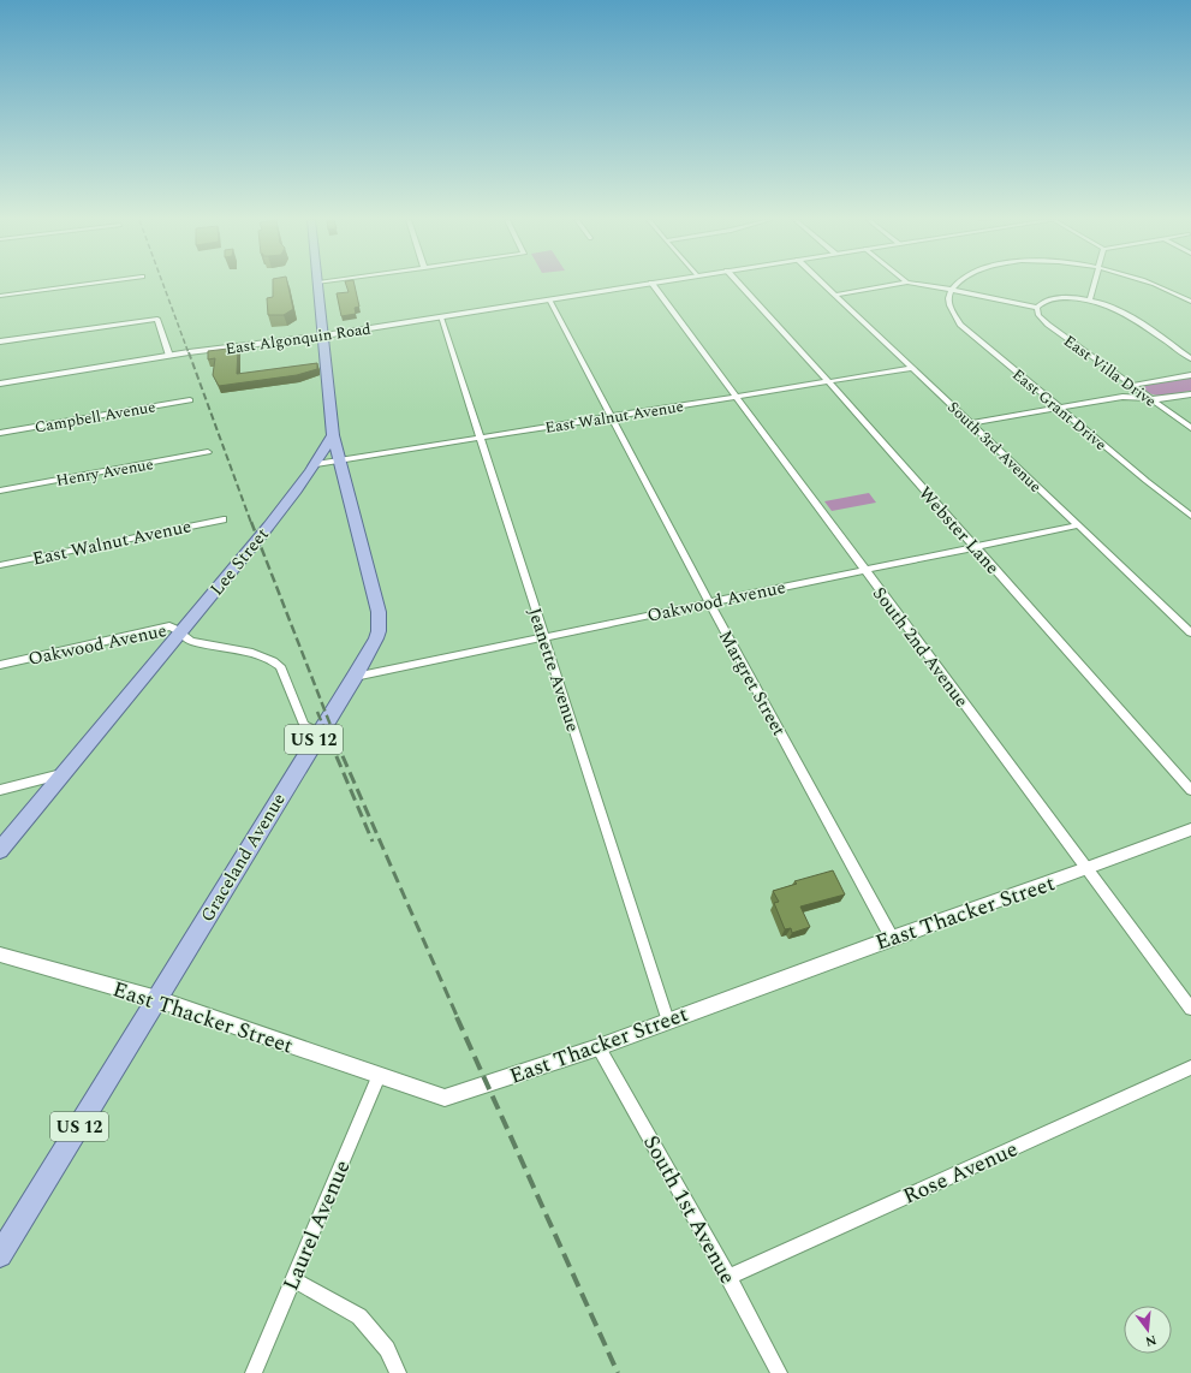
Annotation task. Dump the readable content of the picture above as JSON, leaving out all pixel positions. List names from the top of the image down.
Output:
{
  "streets": {
    "main road": ["Lee Street", "US 12", "Graceland Avenue"],
    "street": [
      "East Algonquin Road",
      "East Villa Drive",
      "East Grant Drive",
      "Campbell Avenue",
      "East Walnut Avenue",
      "South 3rd Avenue",
      "Henry Avenue",
      "Webster Lane",
      "Oakwood Avenue",
      "South 2nd Avenue",
      "Jeanette Avenue",
      "Margret Street",
      "East Thacker Street",
      "Rose Avenue",
      "South 1st Avenue",
      "Laurel Avenue"
    ]
  },
  "crossings": [
    ["East Algonquin Road", "Jeanette Avenue"],
    ["East Algonquin Road", "Margret Street"],
    ["East Algonquin Road", "US 12"],
    ["East Walnut Avenue", "South 3rd Avenue"],
    ["East Walnut Avenue", "Webster Lane"],
    ["East Walnut Avenue", "Lee Street"],
    ["East Walnut Avenue", "South 2nd Avenue"],
    ["East Walnut Avenue", "Jeanette Avenue"],
    ["East Walnut Avenue", "Margret Street"],
    ["East Walnut Avenue", "Graceland Avenue"],
    ["South 3rd Avenue", "Oakwood Avenue"],
    ["Webster Lane", "Oakwood Avenue"],
    ["Lee Street", "Oakwood Avenue"],
    ["Lee Street", "US 12"],
    ["Lee Street", "Graceland Avenue"],
    ["Oakwood Avenue", "South 2nd Avenue"],
    ["Oakwood Avenue", "Jeanette Avenue"],
    ["Oakwood Avenue", "Margret Street"],
    ["Oakwood Avenue", "Graceland Avenue"],
    ["South 2nd Avenue", "East Thacker Street"],
    ["Jeanette Avenue", "East Thacker Street"],
    ["Margret Street", "East Thacker Street"],
    ["US 12", "Graceland Avenue"],
    ["Graceland Avenue", "East Thacker Street"],
    ["East Thacker Street", "South 1st Avenue"],
    ["East Thacker Street", "Laurel Avenue"],
    ["Rose Avenue", "South 1st Avenue"]
  ],
  "north": "bottom"
}
